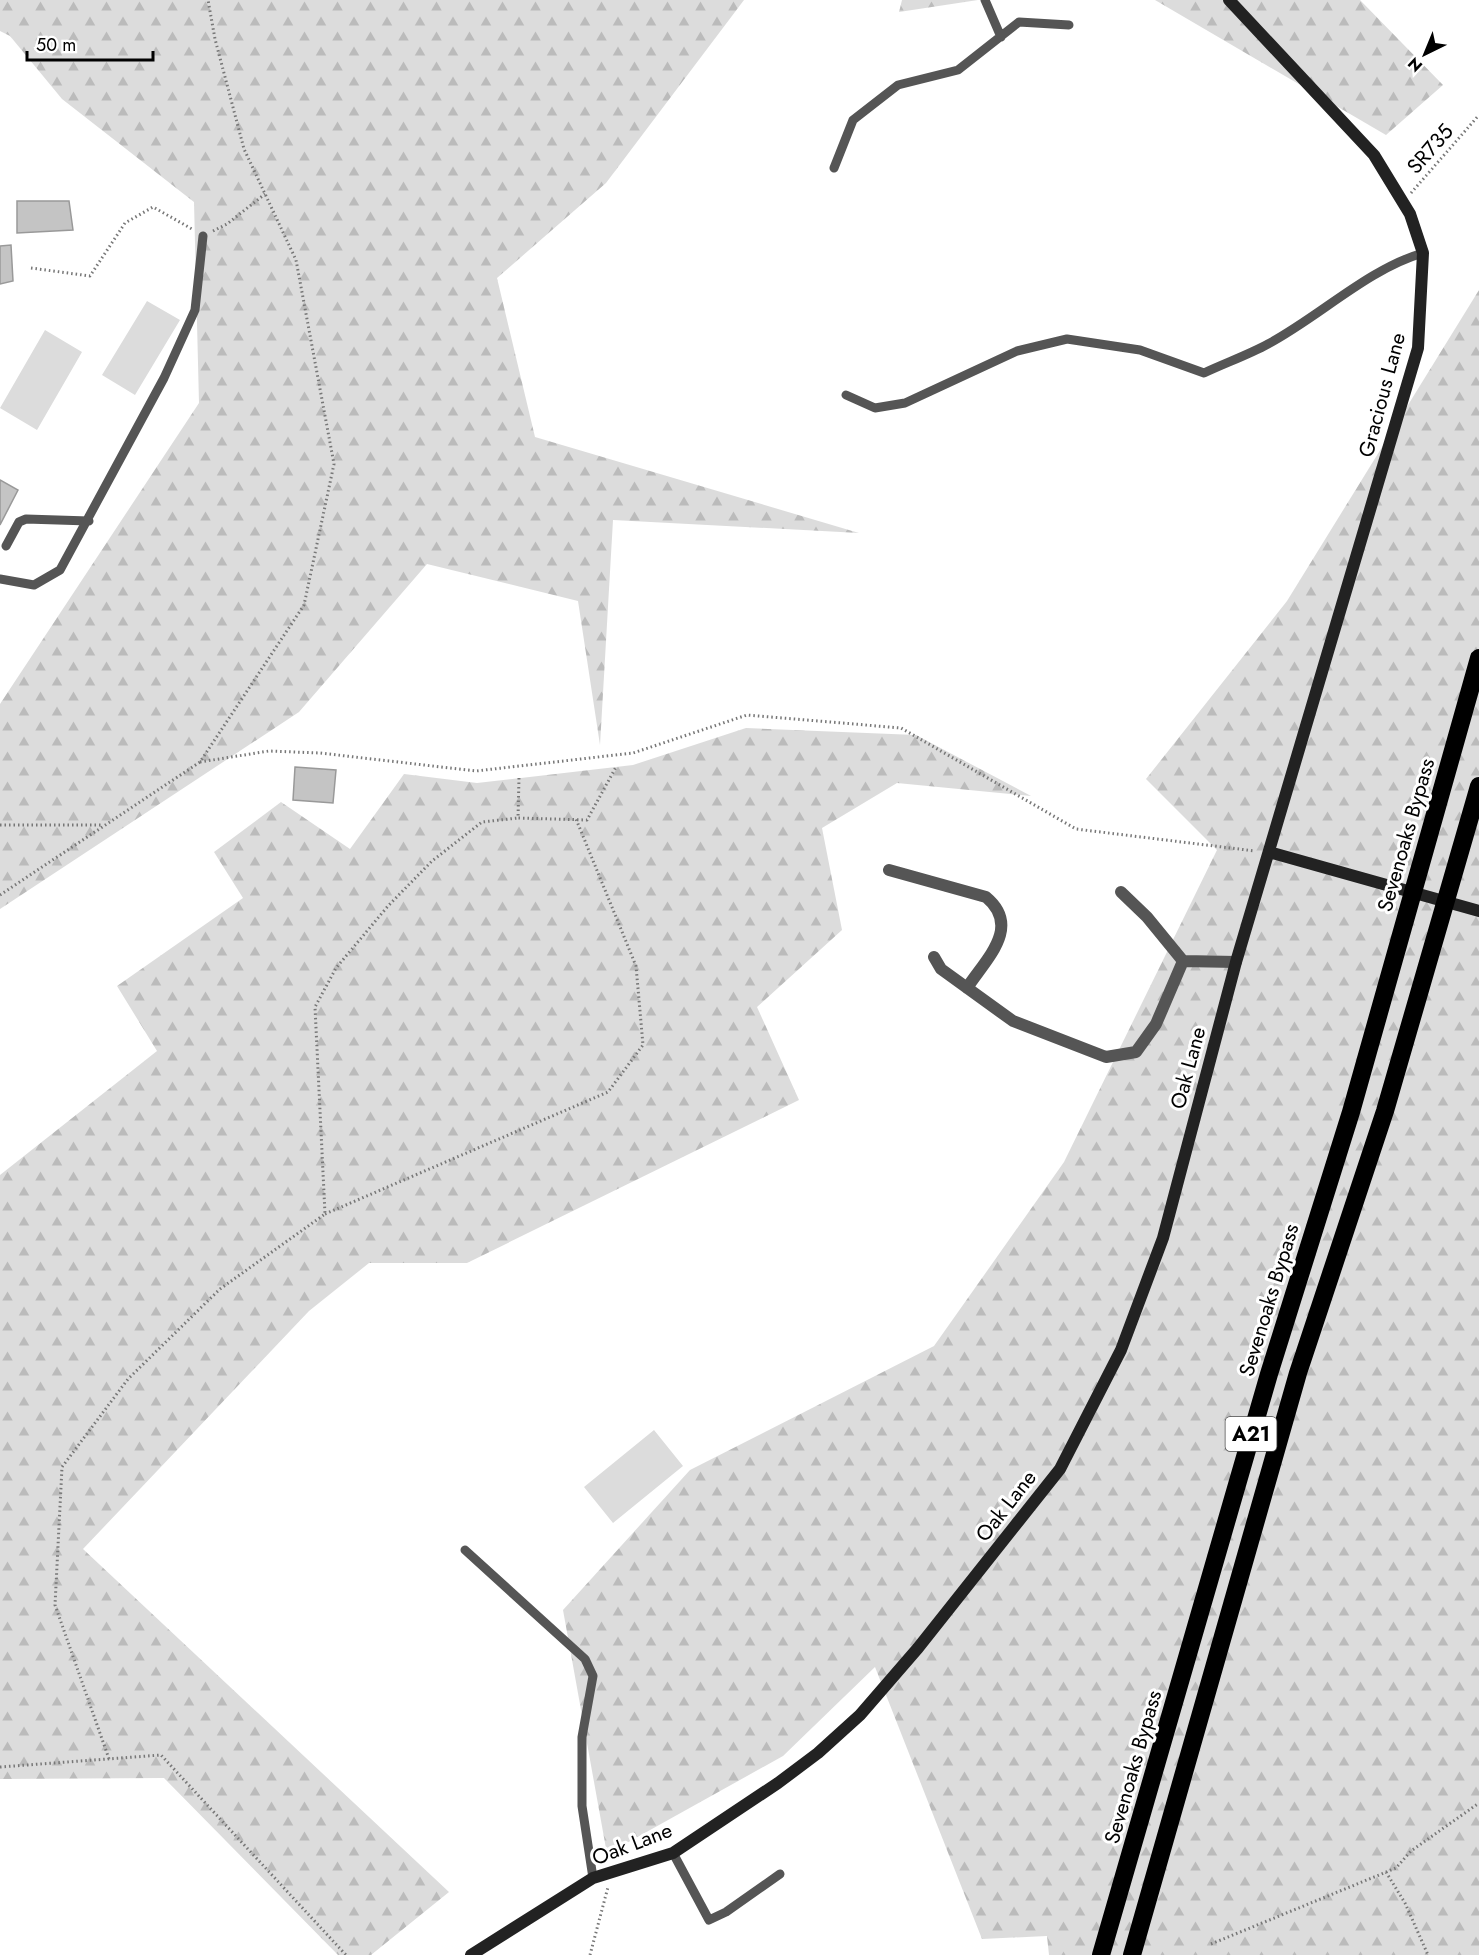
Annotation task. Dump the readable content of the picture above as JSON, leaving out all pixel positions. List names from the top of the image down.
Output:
{
  "streets": {
    "highway": ["Sevenoaks Bypass", "A21"],
    "street": ["Gracious Lane", "Oak Lane"],
    "path": ["SR735"]
  },
  "crossings": [
    ["SR735", "Gracious Lane"],
    ["Gracious Lane", "Oak Lane"]
  ],
  "scale_bar": "50 m",
  "north": "bottom left"
}
